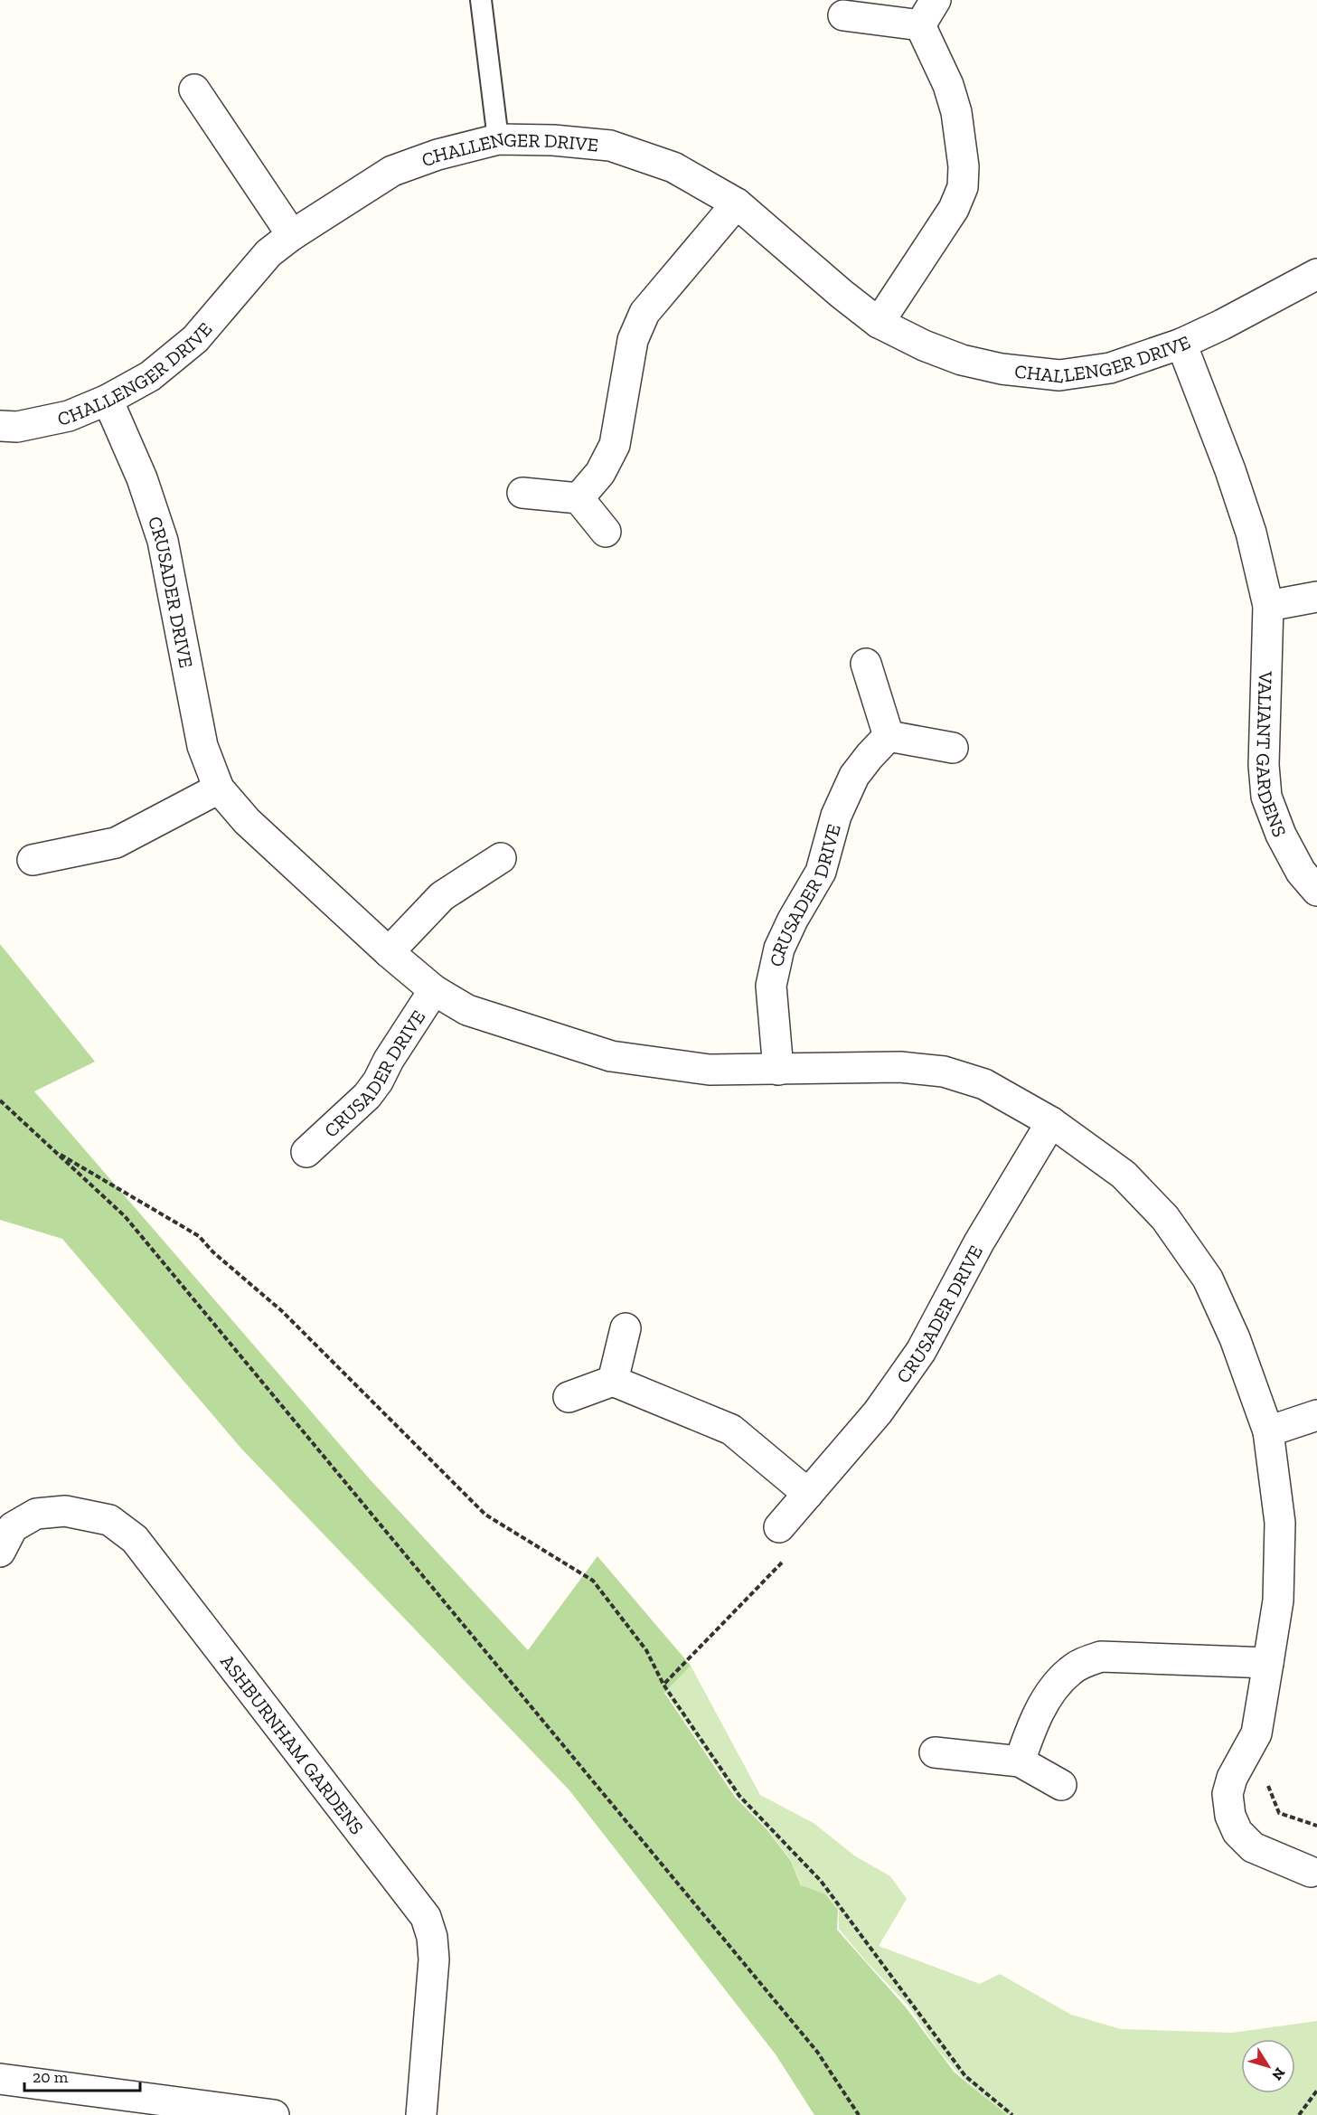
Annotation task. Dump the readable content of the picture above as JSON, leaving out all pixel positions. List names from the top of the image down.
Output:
{
  "streets": {
    "street": [
      "CHALLENGER DRIVE",
      "CRUSADER DRIVE",
      "VALIANT GARDENS",
      "ASHBURNHAM GARDENS"
    ]
  },
  "crossings": [
    ["CHALLENGER DRIVE", "CRUSADER DRIVE"],
    ["CHALLENGER DRIVE", "VALIANT GARDENS"]
  ],
  "scale_bar": "20 m",
  "north": "bottom right"
}
